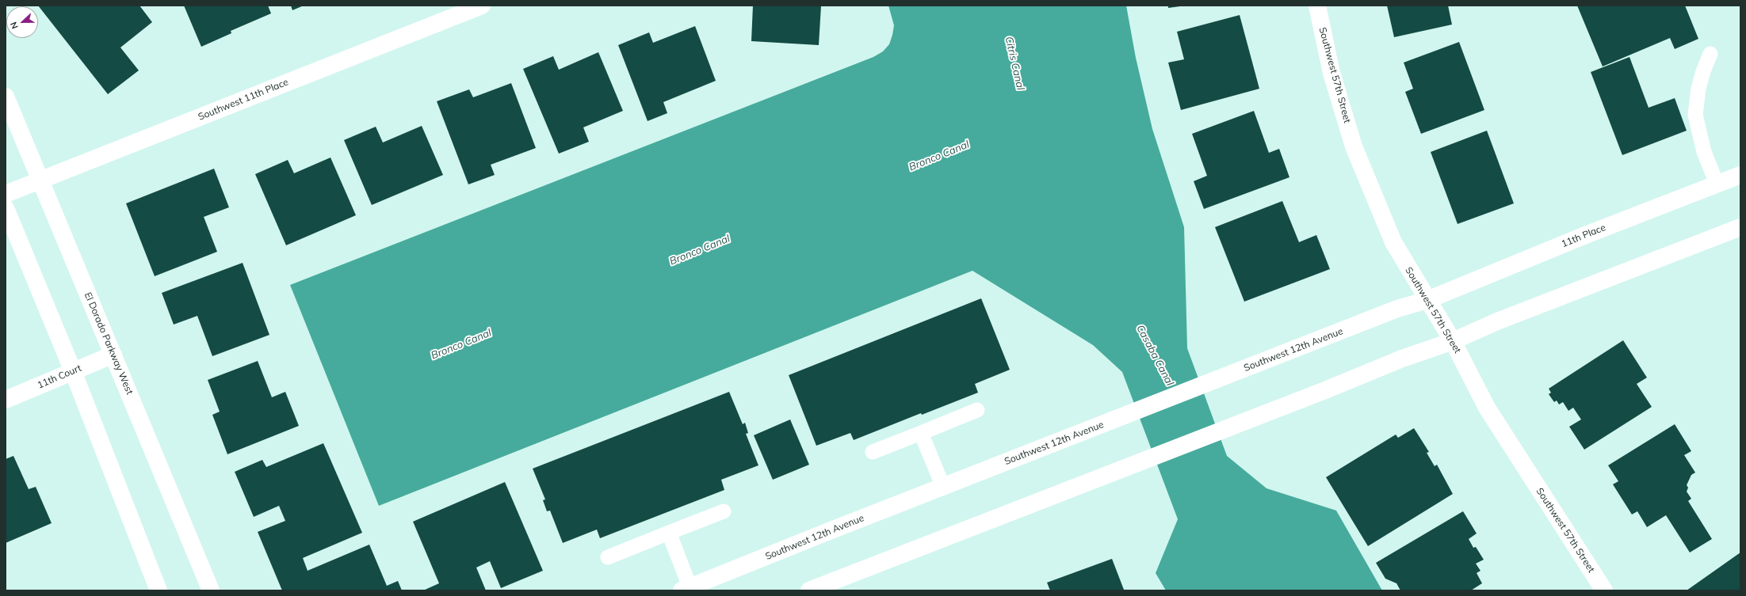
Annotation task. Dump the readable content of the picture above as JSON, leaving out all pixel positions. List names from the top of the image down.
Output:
{
  "streets": {
    "street": [
      "Southwest 57th Street",
      "Southwest 11th Place",
      "11th Place",
      "El Dorado Parkway West",
      "Southwest 12th Avenue",
      "11th Court"
    ]
  },
  "crossings": [
    ["Southwest 57th Street", "11th Place"],
    ["Southwest 57th Street", "Southwest 12th Avenue"],
    ["Southwest 11th Place", "El Dorado Parkway West"],
    ["11th Place", "Southwest 12th Avenue"],
    ["El Dorado Parkway West", "11th Court"]
  ],
  "water": ["Citris Canal", "Bronco Canal", "Casaba Canal"],
  "north": "left"
}
